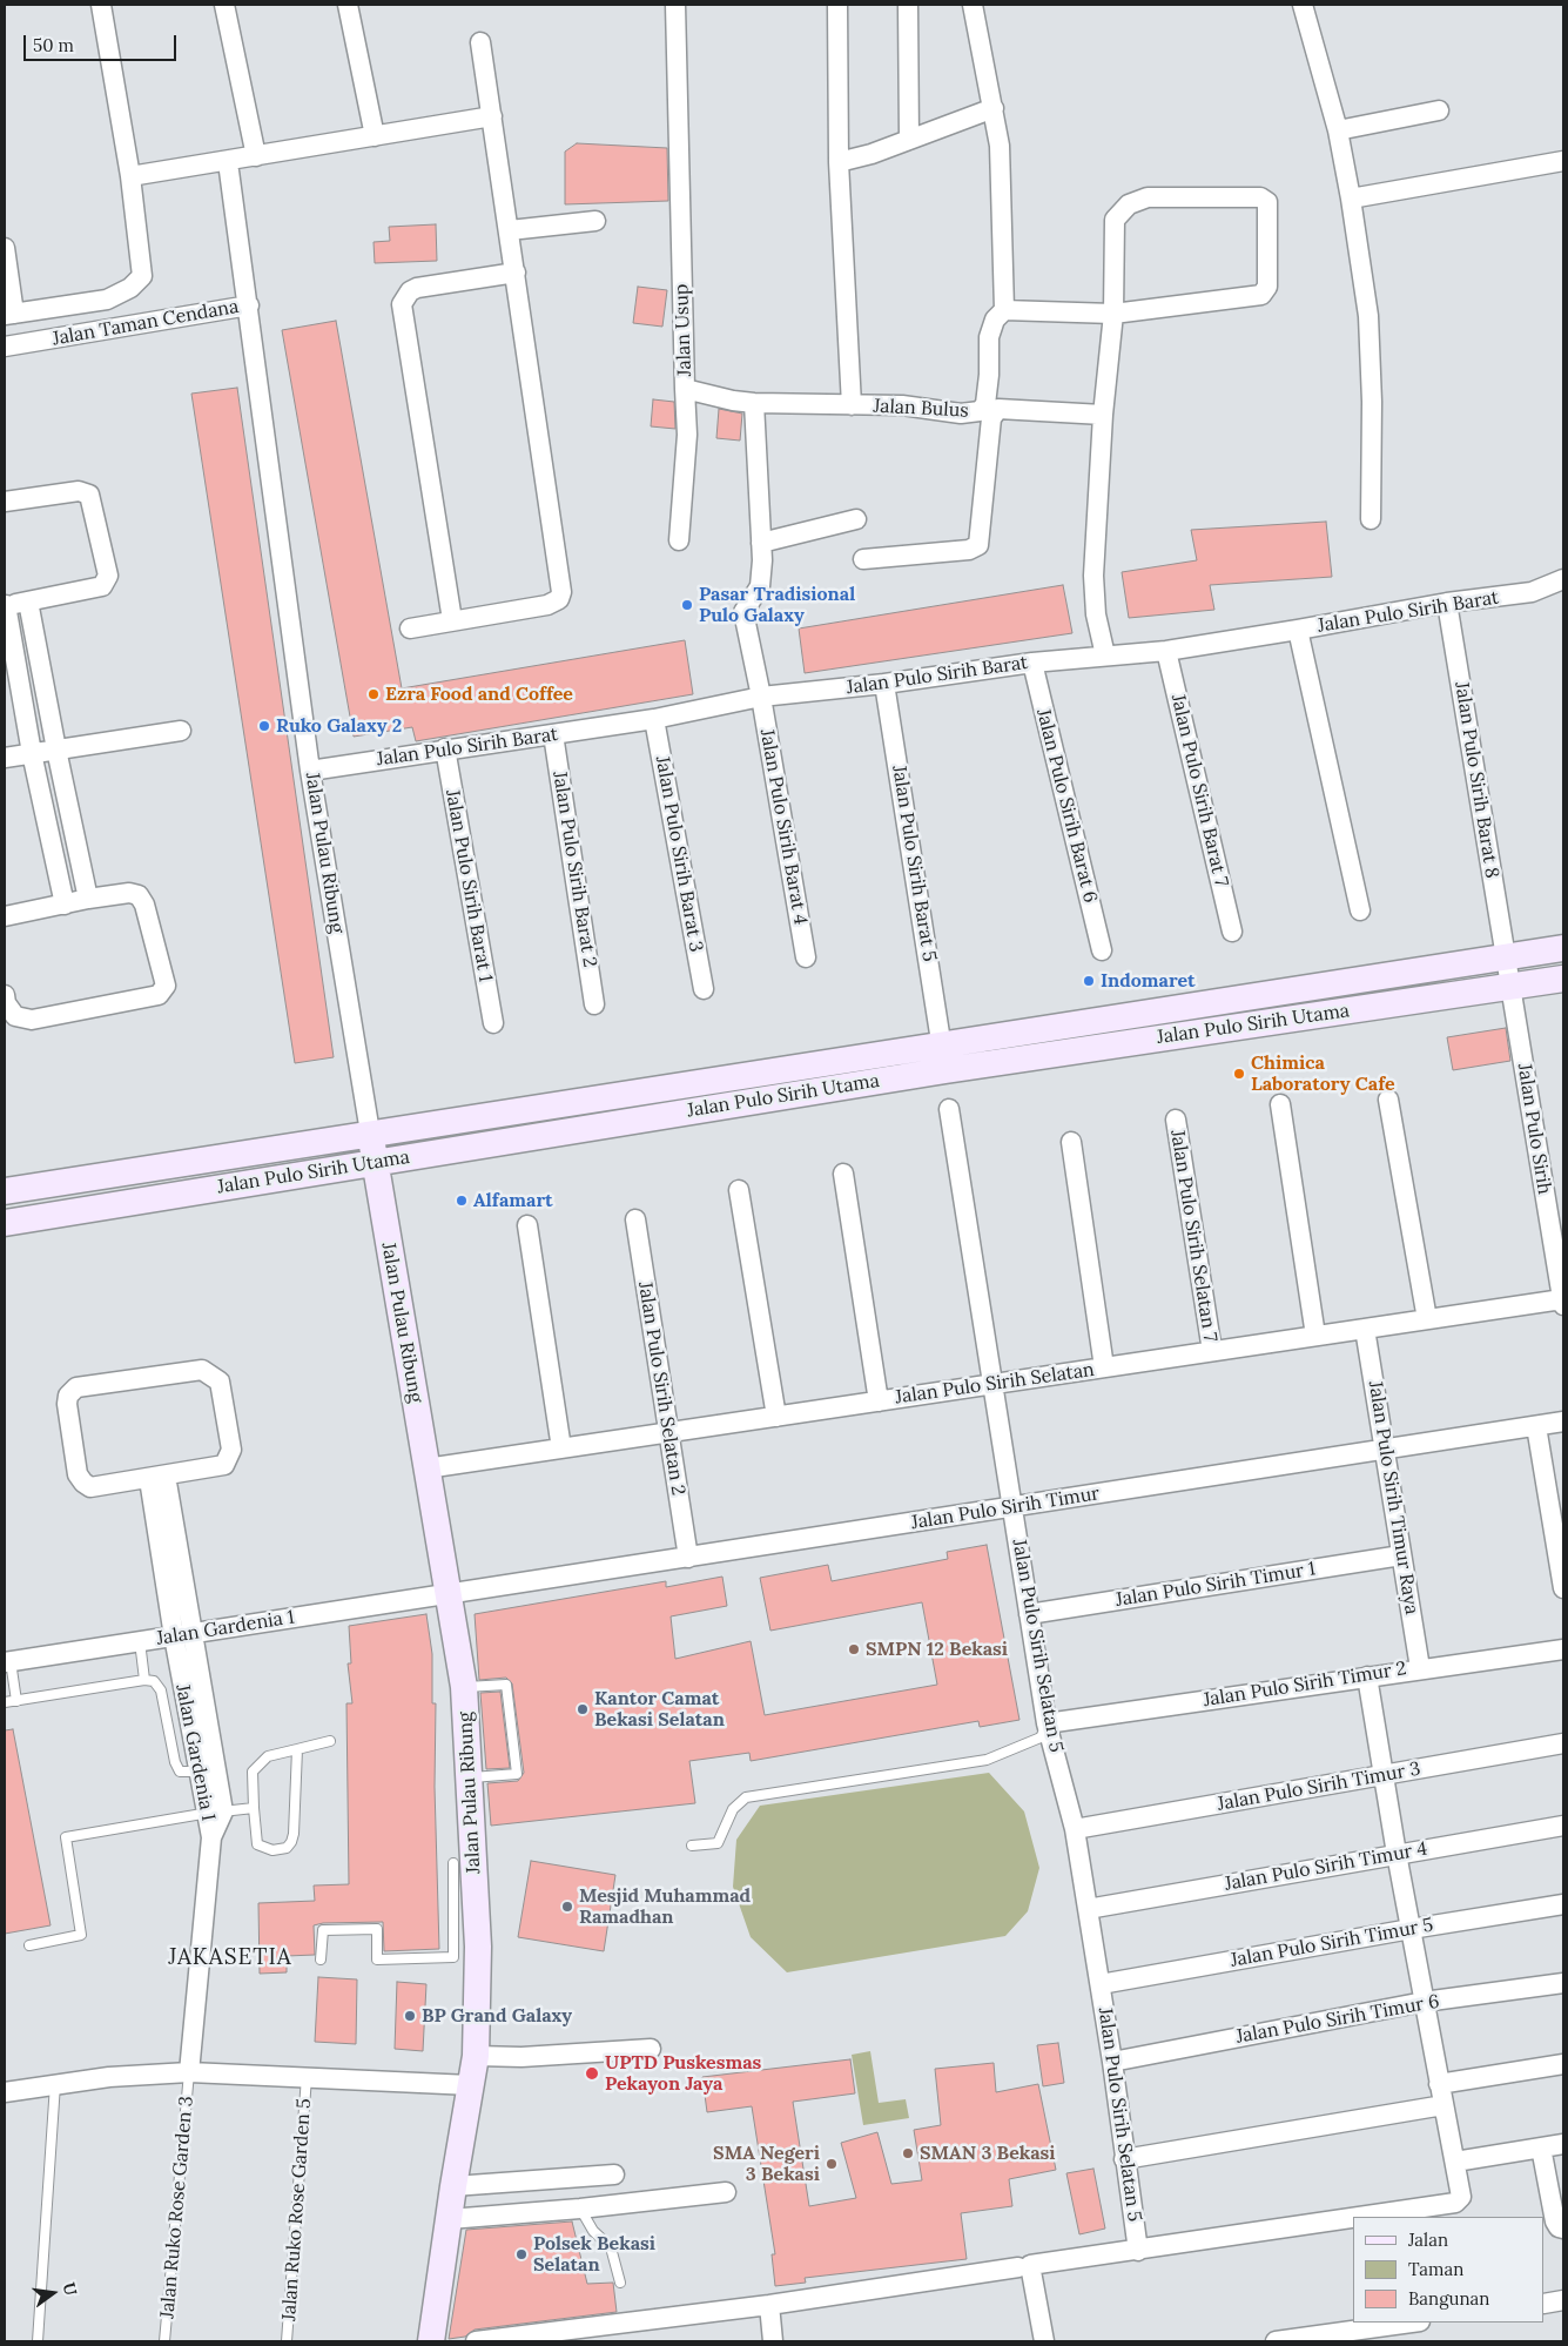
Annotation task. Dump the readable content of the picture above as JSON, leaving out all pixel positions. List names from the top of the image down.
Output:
{
  "streets": {
    "main road": ["Jalan Pulau Ribung", "Jalan Pulo Sirih Utama"],
    "street": [
      "Jalan Taman Cendana",
      "Jalan Usup",
      "Jalan Bulus",
      "Jalan Pulo Sirih Barat",
      "Jalan Pulo Sirih Barat 8",
      "Jalan Pulo Sirih Barat 7",
      "Jalan Pulo Sirih Barat 6",
      "Jalan Pulo Sirih Barat 4",
      "Jalan Pulo Sirih Barat 3",
      "Jalan Pulo Sirih Barat 5",
      "Jalan Pulo Sirih Barat 2",
      "Jalan Pulo Sirih Barat 1",
      "Jalan Pulo Sirih",
      "Jalan Pulo Sirih Selatan 7",
      "Jalan Pulo Sirih Selatan",
      "Jalan Pulo Sirih Selatan 2",
      "Jalan Pulo Sirih Timur Raya",
      "Jalan Pulo Sirih Timur",
      "Jalan Pulo Sirih Timur 1",
      "Jalan Gardenia 1",
      "Jalan Pulo Sirih Selatan 5",
      "Jalan Pulo Sirih Timur 2",
      "Jalan Gardenia I",
      "Jalan Pulo Sirih Timur 3",
      "Jalan Pulo Sirih Timur 4",
      "Jalan Pulo Sirih Timur 5",
      "Jalan Pulo Sirih Timur 6"
    ],
    "lane": ["Jalan Ruko Rose Garden 3", "Jalan Ruko Rose Garden 5"]
  },
  "crossings": [
    ["Jalan Taman Cendana", "Jalan Pulau Ribung"],
    ["Jalan Usup", "Jalan Bulus"],
    ["Jalan Pulo Sirih Barat", "Jalan Pulo Sirih Barat 8"],
    ["Jalan Pulo Sirih Barat", "Jalan Pulo Sirih Barat 7"],
    ["Jalan Pulo Sirih Barat", "Jalan Pulo Sirih Barat 6"],
    ["Jalan Pulo Sirih Barat", "Jalan Pulo Sirih Barat 4"],
    ["Jalan Pulo Sirih Barat", "Jalan Pulau Ribung"],
    ["Jalan Pulo Sirih Barat", "Jalan Pulo Sirih Barat 3"],
    ["Jalan Pulo Sirih Barat", "Jalan Pulo Sirih Barat 5"],
    ["Jalan Pulo Sirih Barat", "Jalan Pulo Sirih Barat 2"],
    ["Jalan Pulo Sirih Barat", "Jalan Pulo Sirih Barat 1"],
    ["Jalan Pulo Sirih Barat 8", "Jalan Pulo Sirih Utama"],
    ["Jalan Pulo Sirih Barat 8", "Jalan Pulo Sirih"],
    ["Jalan Pulau Ribung", "Jalan Pulo Sirih Utama"],
    ["Jalan Pulau Ribung", "Jalan Pulo Sirih Selatan"],
    ["Jalan Pulau Ribung", "Jalan Pulo Sirih Timur"],
    ["Jalan Pulau Ribung", "Jalan Gardenia 1"],
    ["Jalan Pulo Sirih Barat 5", "Jalan Pulo Sirih Utama"],
    ["Jalan Pulo Sirih Utama", "Jalan Pulo Sirih"],
    ["Jalan Pulo Sirih", "Jalan Pulo Sirih Selatan"],
    ["Jalan Pulo Sirih Selatan 7", "Jalan Pulo Sirih Selatan"],
    ["Jalan Pulo Sirih Selatan", "Jalan Pulo Sirih Selatan 2"],
    ["Jalan Pulo Sirih Selatan", "Jalan Pulo Sirih Timur Raya"],
    ["Jalan Pulo Sirih Selatan", "Jalan Pulo Sirih Selatan 5"],
    ["Jalan Pulo Sirih Selatan 2", "Jalan Pulo Sirih Timur"],
    ["Jalan Pulo Sirih Timur Raya", "Jalan Pulo Sirih Timur"],
    ["Jalan Pulo Sirih Timur Raya", "Jalan Pulo Sirih Timur 1"],
    ["Jalan Pulo Sirih Timur Raya", "Jalan Pulo Sirih Timur 2"],
    ["Jalan Pulo Sirih Timur", "Jalan Gardenia 1"],
    ["Jalan Pulo Sirih Timur", "Jalan Pulo Sirih Selatan 5"],
    ["Jalan Pulo Sirih Timur 1", "Jalan Pulo Sirih Selatan 5"],
    ["Jalan Gardenia 1", "Jalan Gardenia I"],
    ["Jalan Pulo Sirih Selatan 5", "Jalan Pulo Sirih Timur 2"],
    ["Jalan Pulo Sirih Selatan 5", "Jalan Pulo Sirih Timur 3"],
    ["Jalan Pulo Sirih Selatan 5", "Jalan Pulo Sirih Timur 4"],
    ["Jalan Pulo Sirih Selatan 5", "Jalan Pulo Sirih Timur 5"],
    ["Jalan Pulo Sirih Selatan 5", "Jalan Pulo Sirih Timur 6"],
    ["Jalan Gardenia I", "Jalan Ruko Rose Garden 3"]
  ],
  "districts": ["JAKASETIA"],
  "places": [
    "Pasar Tradisional Pulo Galaxy",
    "Ezra Food and Coffee",
    "Ruko Galaxy 2",
    "Indomaret",
    "Chimica Laboratory Cafe",
    "Alfamart",
    "SMPN 12 Bekasi",
    "Kantor Camat Bekasi Selatan",
    "Mesjid Muhammad Ramadhan",
    "BP Grand Galaxy",
    "UPTD Puskesmas Pekayon Jaya",
    "SMAN 3 Bekasi",
    "SMA Negeri 3 Bekasi",
    "Polsek Bekasi Selatan"
  ],
  "legend": ["Jalan", "Taman", "Bangunan"],
  "scale_bar": "50 m",
  "north": "right"
}
